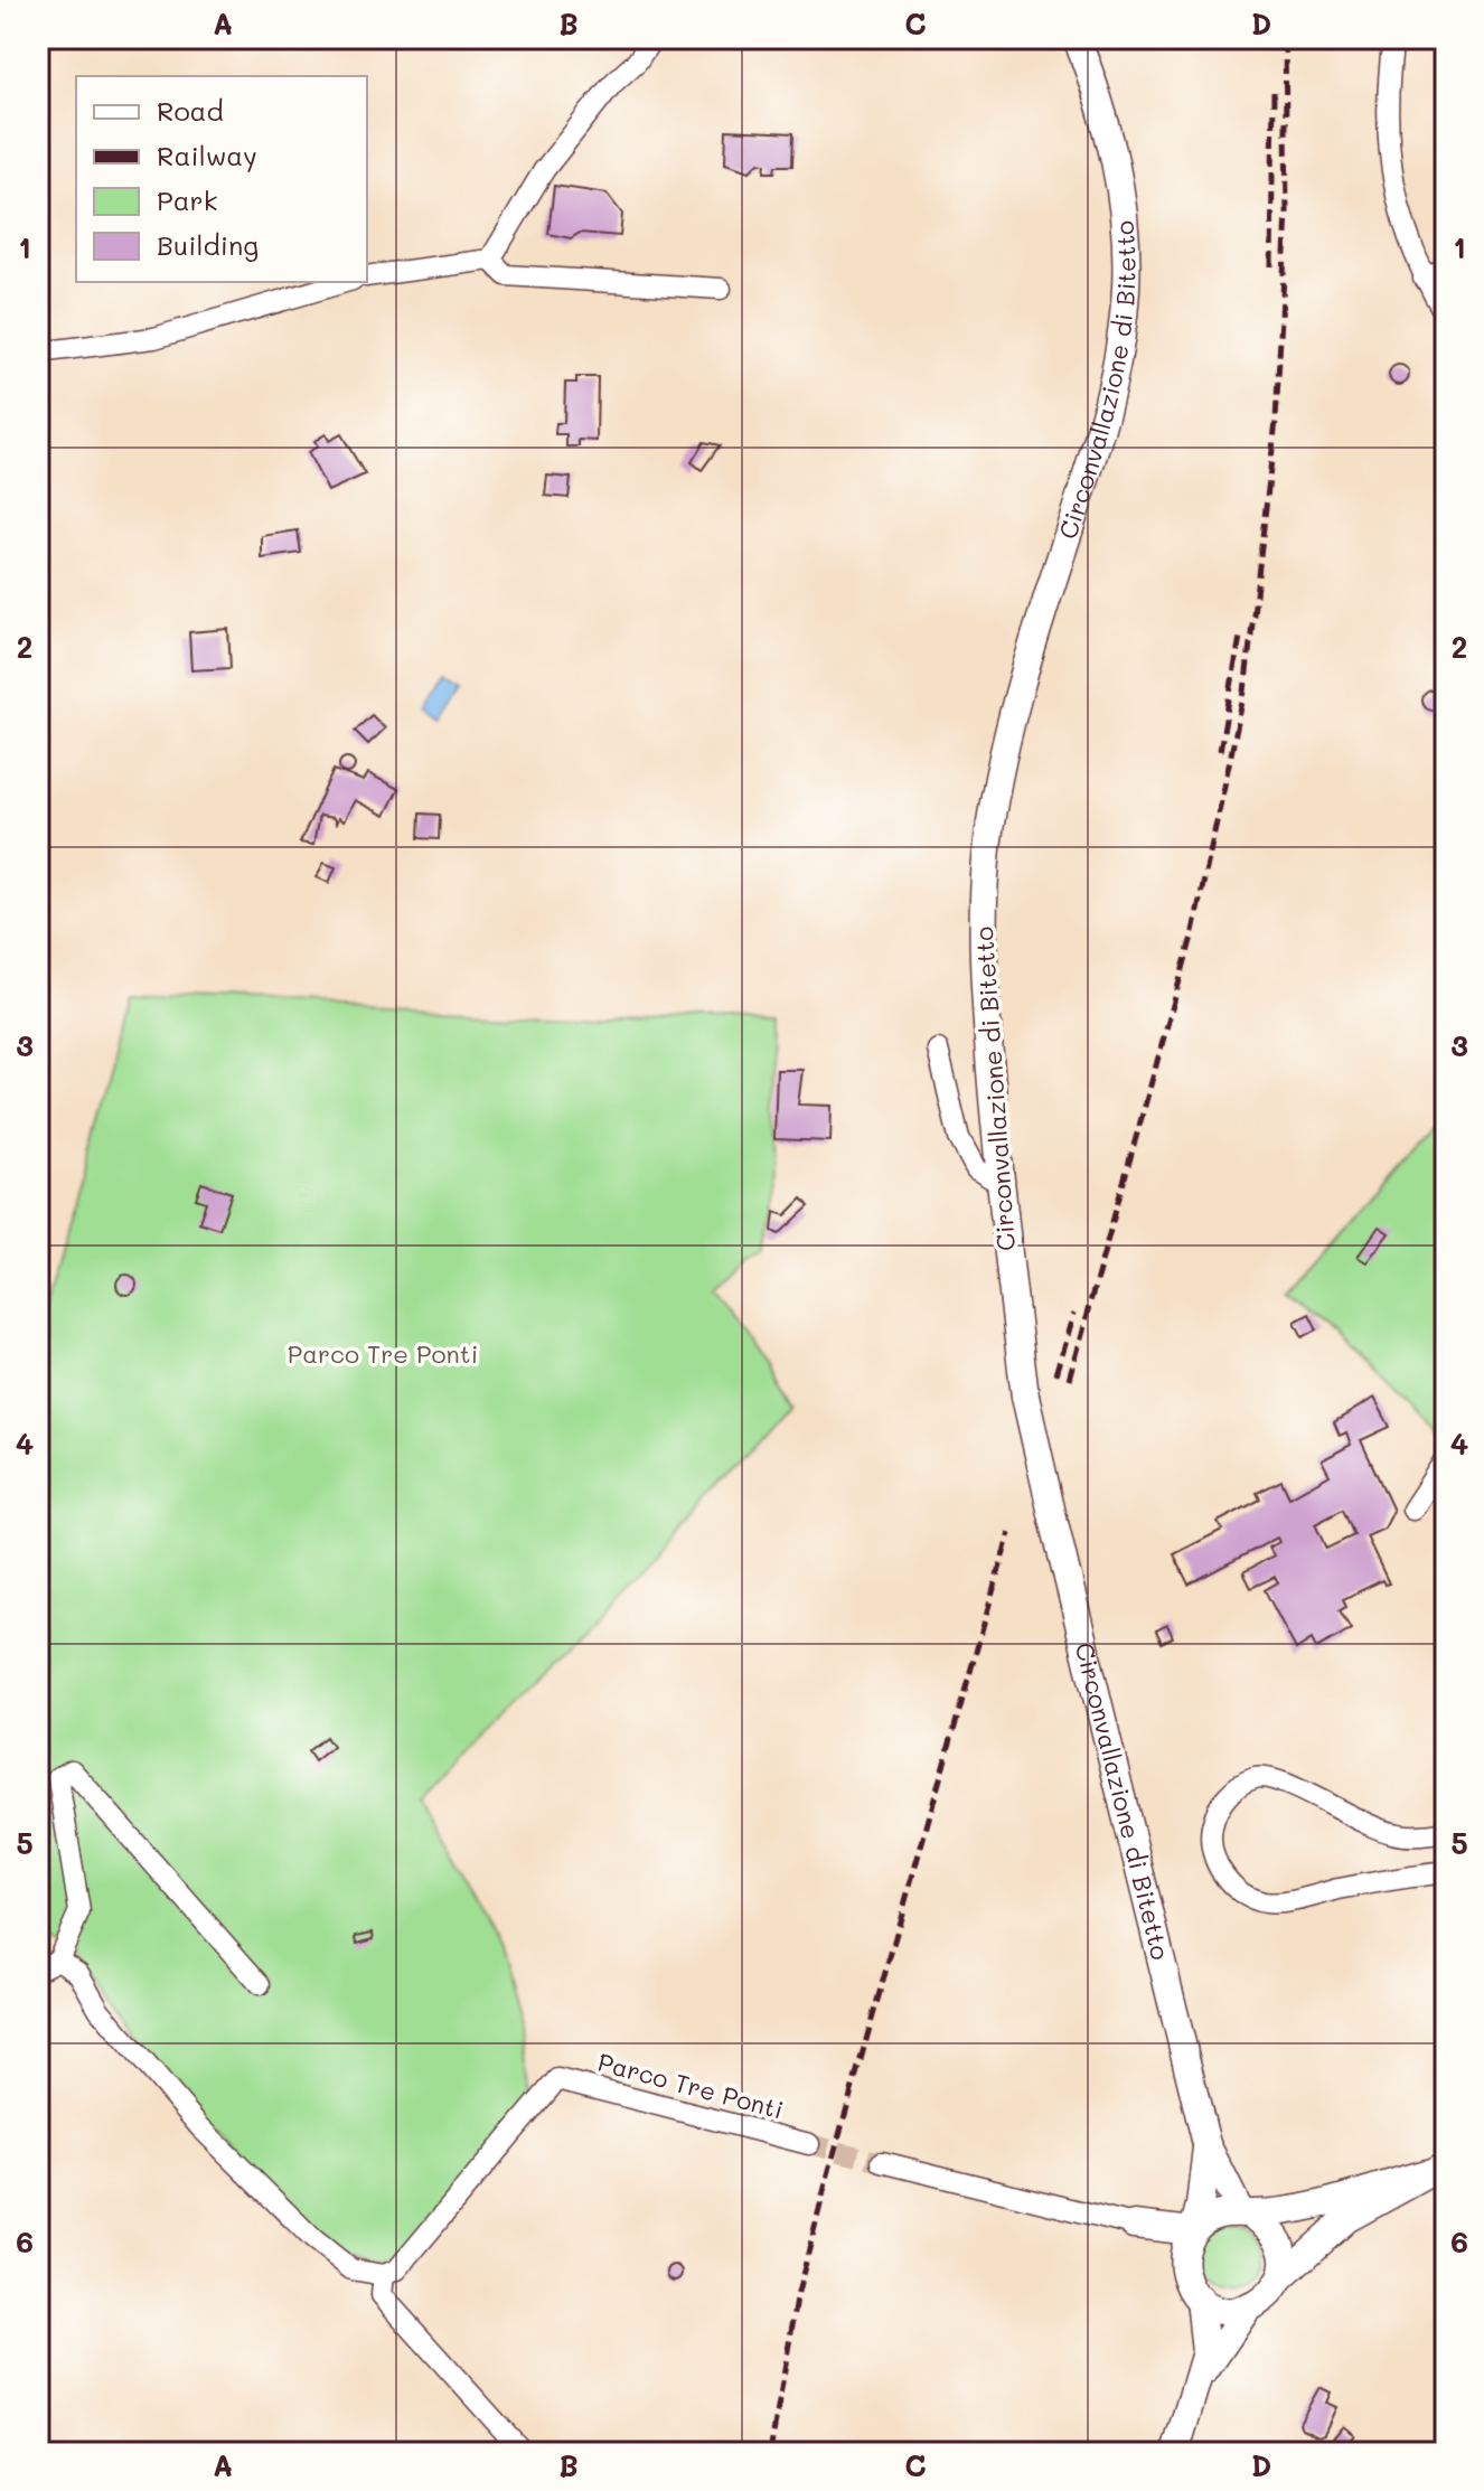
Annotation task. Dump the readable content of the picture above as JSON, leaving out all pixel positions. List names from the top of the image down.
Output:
{
  "streets": {
    "main road": ["Circonvallazione di Bitetto"],
    "street": ["Parco Tre Ponti"]
  },
  "parks": ["Parco Tre Ponti"],
  "legend": [
    "Road",
    "Railway",
    "Park",
    "Building"
  ],
  "grid": {
    "columns": [
      "A",
      "B",
      "C",
      "D"
    ],
    "rows": [
      "1",
      "2",
      "3",
      "4",
      "5",
      "6"
    ]
  }
}
